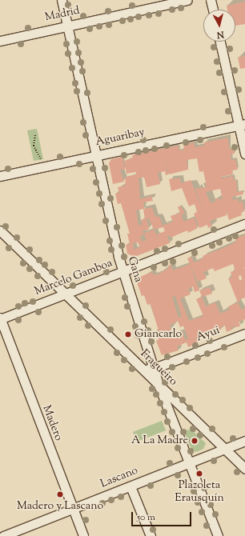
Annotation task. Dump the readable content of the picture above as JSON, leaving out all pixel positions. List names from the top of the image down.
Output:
{
  "streets": {
    "street": [
      "Madrid",
      "Aguaribay",
      "Gana",
      "Marcelo Gamboa",
      "Ayui",
      "Fragueiro",
      "Madero",
      "Lascano"
    ]
  },
  "crossings": [
    ["Madrid", "Gana"],
    ["Aguaribay", "Gana"],
    ["Gana", "Marcelo Gamboa"],
    ["Gana", "Ayui"],
    ["Gana", "Fragueiro"],
    ["Gana", "Lascano"],
    ["Marcelo Gamboa", "Fragueiro"],
    ["Marcelo Gamboa", "Madero"],
    ["Ayui", "Fragueiro"],
    ["Fragueiro", "Lascano"],
    ["Madero", "Lascano"]
  ],
  "places": [
    "Giancarlo",
    "A La Madre",
    "Plazoleta Erausquín",
    "Madero y Lascano"
  ],
  "scale_bar": "50 m",
  "north": "bottom"
}
